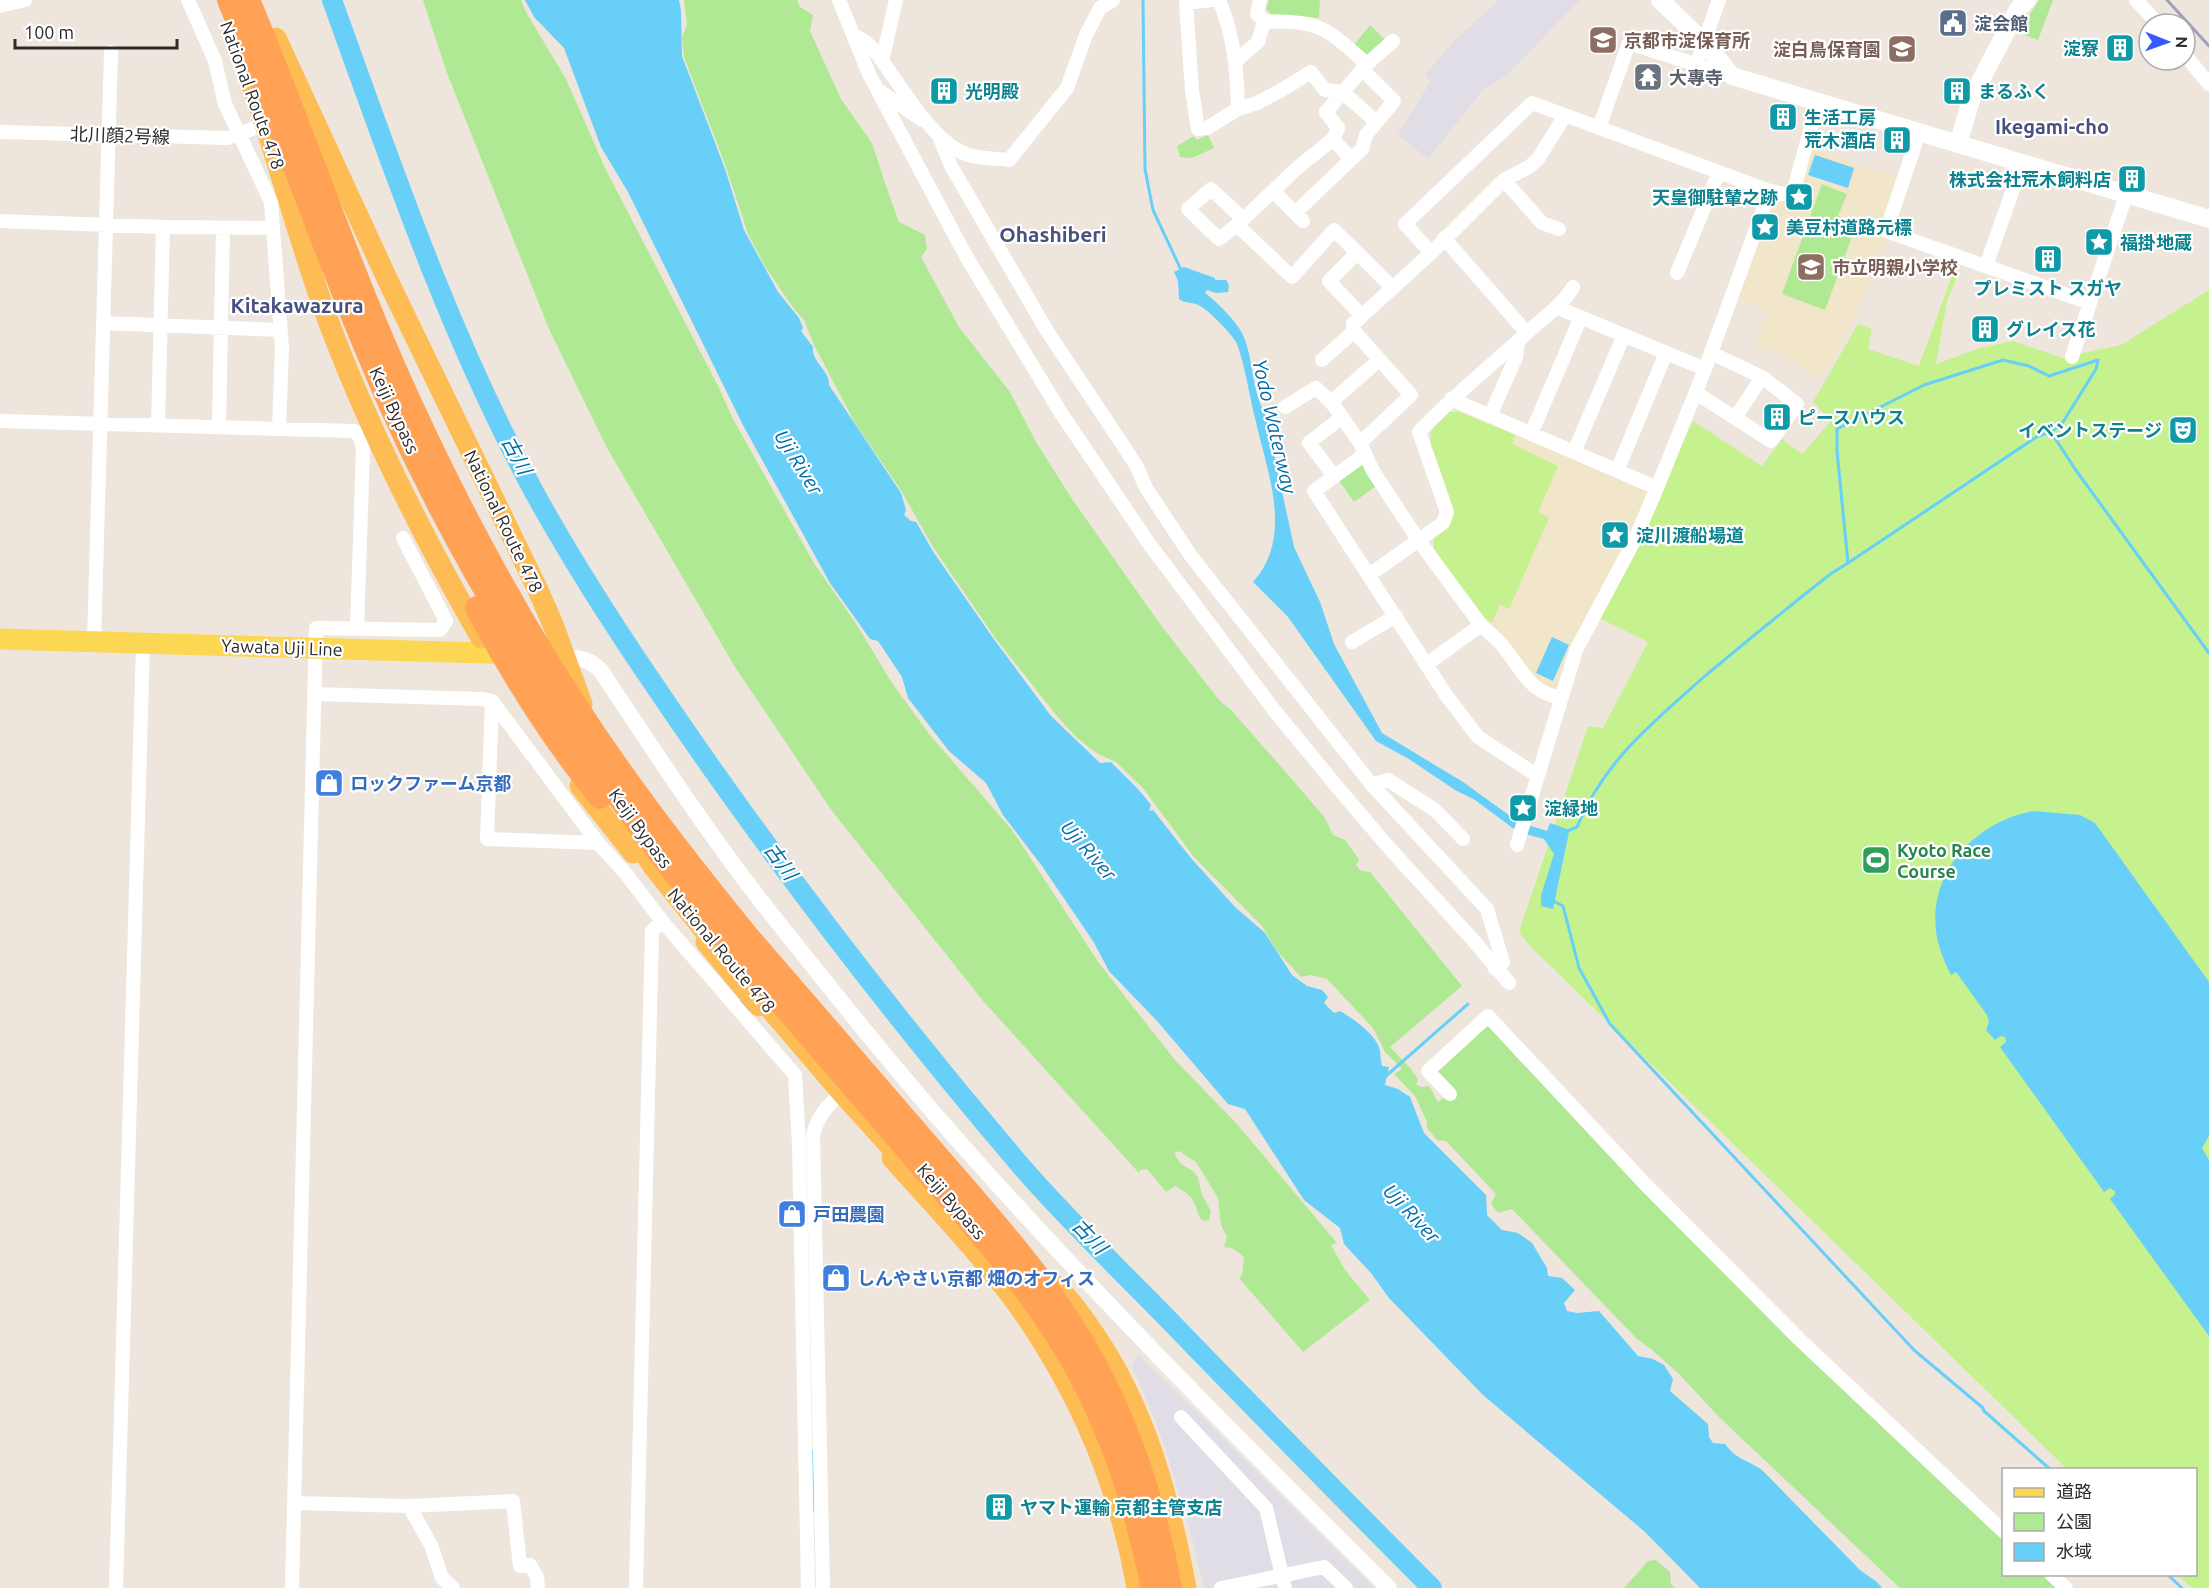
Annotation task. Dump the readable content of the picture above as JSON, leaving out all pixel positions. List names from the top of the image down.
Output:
{
  "streets": {
    "highway": ["National Route 478", "Keiji Bypass"],
    "main road": ["Yawata Uji Line"],
    "street": ["北川顔2号線"]
  },
  "crossings": [
    ["National Route 478", "北川顔2号線"],
    ["National Route 478", "Keiji Bypass"],
    ["National Route 478", "Yawata Uji Line"],
    ["Keiji Bypass", "Yawata Uji Line"]
  ],
  "districts": ["Ikegami-cho", "Ohashiberi", "Kitakawazura"],
  "water": ["Yodo Waterway", "古川", "Uji River"],
  "places": {
    "public building": ["淀会館"],
    "school or university": ["京都市淀保育所", "淀白鳥保育園", "市立明親小学校"],
    "building": [
      "淀寮",
      "光明殿",
      "まるふく",
      "生活工房",
      "荒木酒店",
      "株式会社荒木飼料店",
      "プレミスト スガヤ",
      "グレイス花",
      "ピースハウス",
      "ヤマト運輸 京都主管支店"
    ],
    "temple": ["大專寺"],
    "place": [
      "天皇御駐輦之跡",
      "美豆村道路元標",
      "福掛地蔵",
      "淀川渡船場道",
      "淀緑地"
    ],
    "theatre": ["イベントステージ"],
    "shop": ["ロックファーム京都", "戸田農園", "しんやさい京都 畑のオフィス"],
    "sports": ["Kyoto Race Course"]
  },
  "legend": ["道路", "公園", "水域"],
  "scale_bar": "100 m",
  "north": "right"
}
